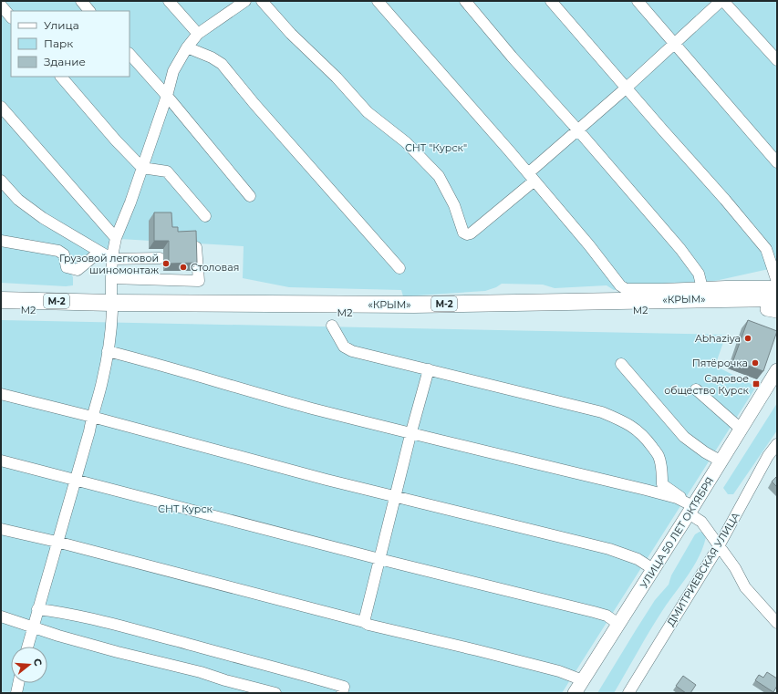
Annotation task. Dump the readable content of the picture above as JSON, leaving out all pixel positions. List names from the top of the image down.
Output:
{
  "streets": {
    "highway": ["«КРЫМ»", "М-2", "М2"],
    "main road": ["УЛИЦА 50 ЛЕТ ОКТЯБРЯ"],
    "street": ["ДМИТРИЕВСКАЯ УЛИЦА"]
  },
  "crossings": [
    ["«КРЫМ»", "М2"]
  ],
  "parks": ["СНТ \"Курск\"", "СНТ Курск"],
  "places": {
    "other": [
      "Грузовой легковой шиномонтаж",
      "Столовая",
      "Abhaziya",
      "Пятёрочка"
    ],
    "transit": ["Садовое общество Курск"]
  },
  "legend": ["Улица", "Парк", "Здание"],
  "north": "right"
}
